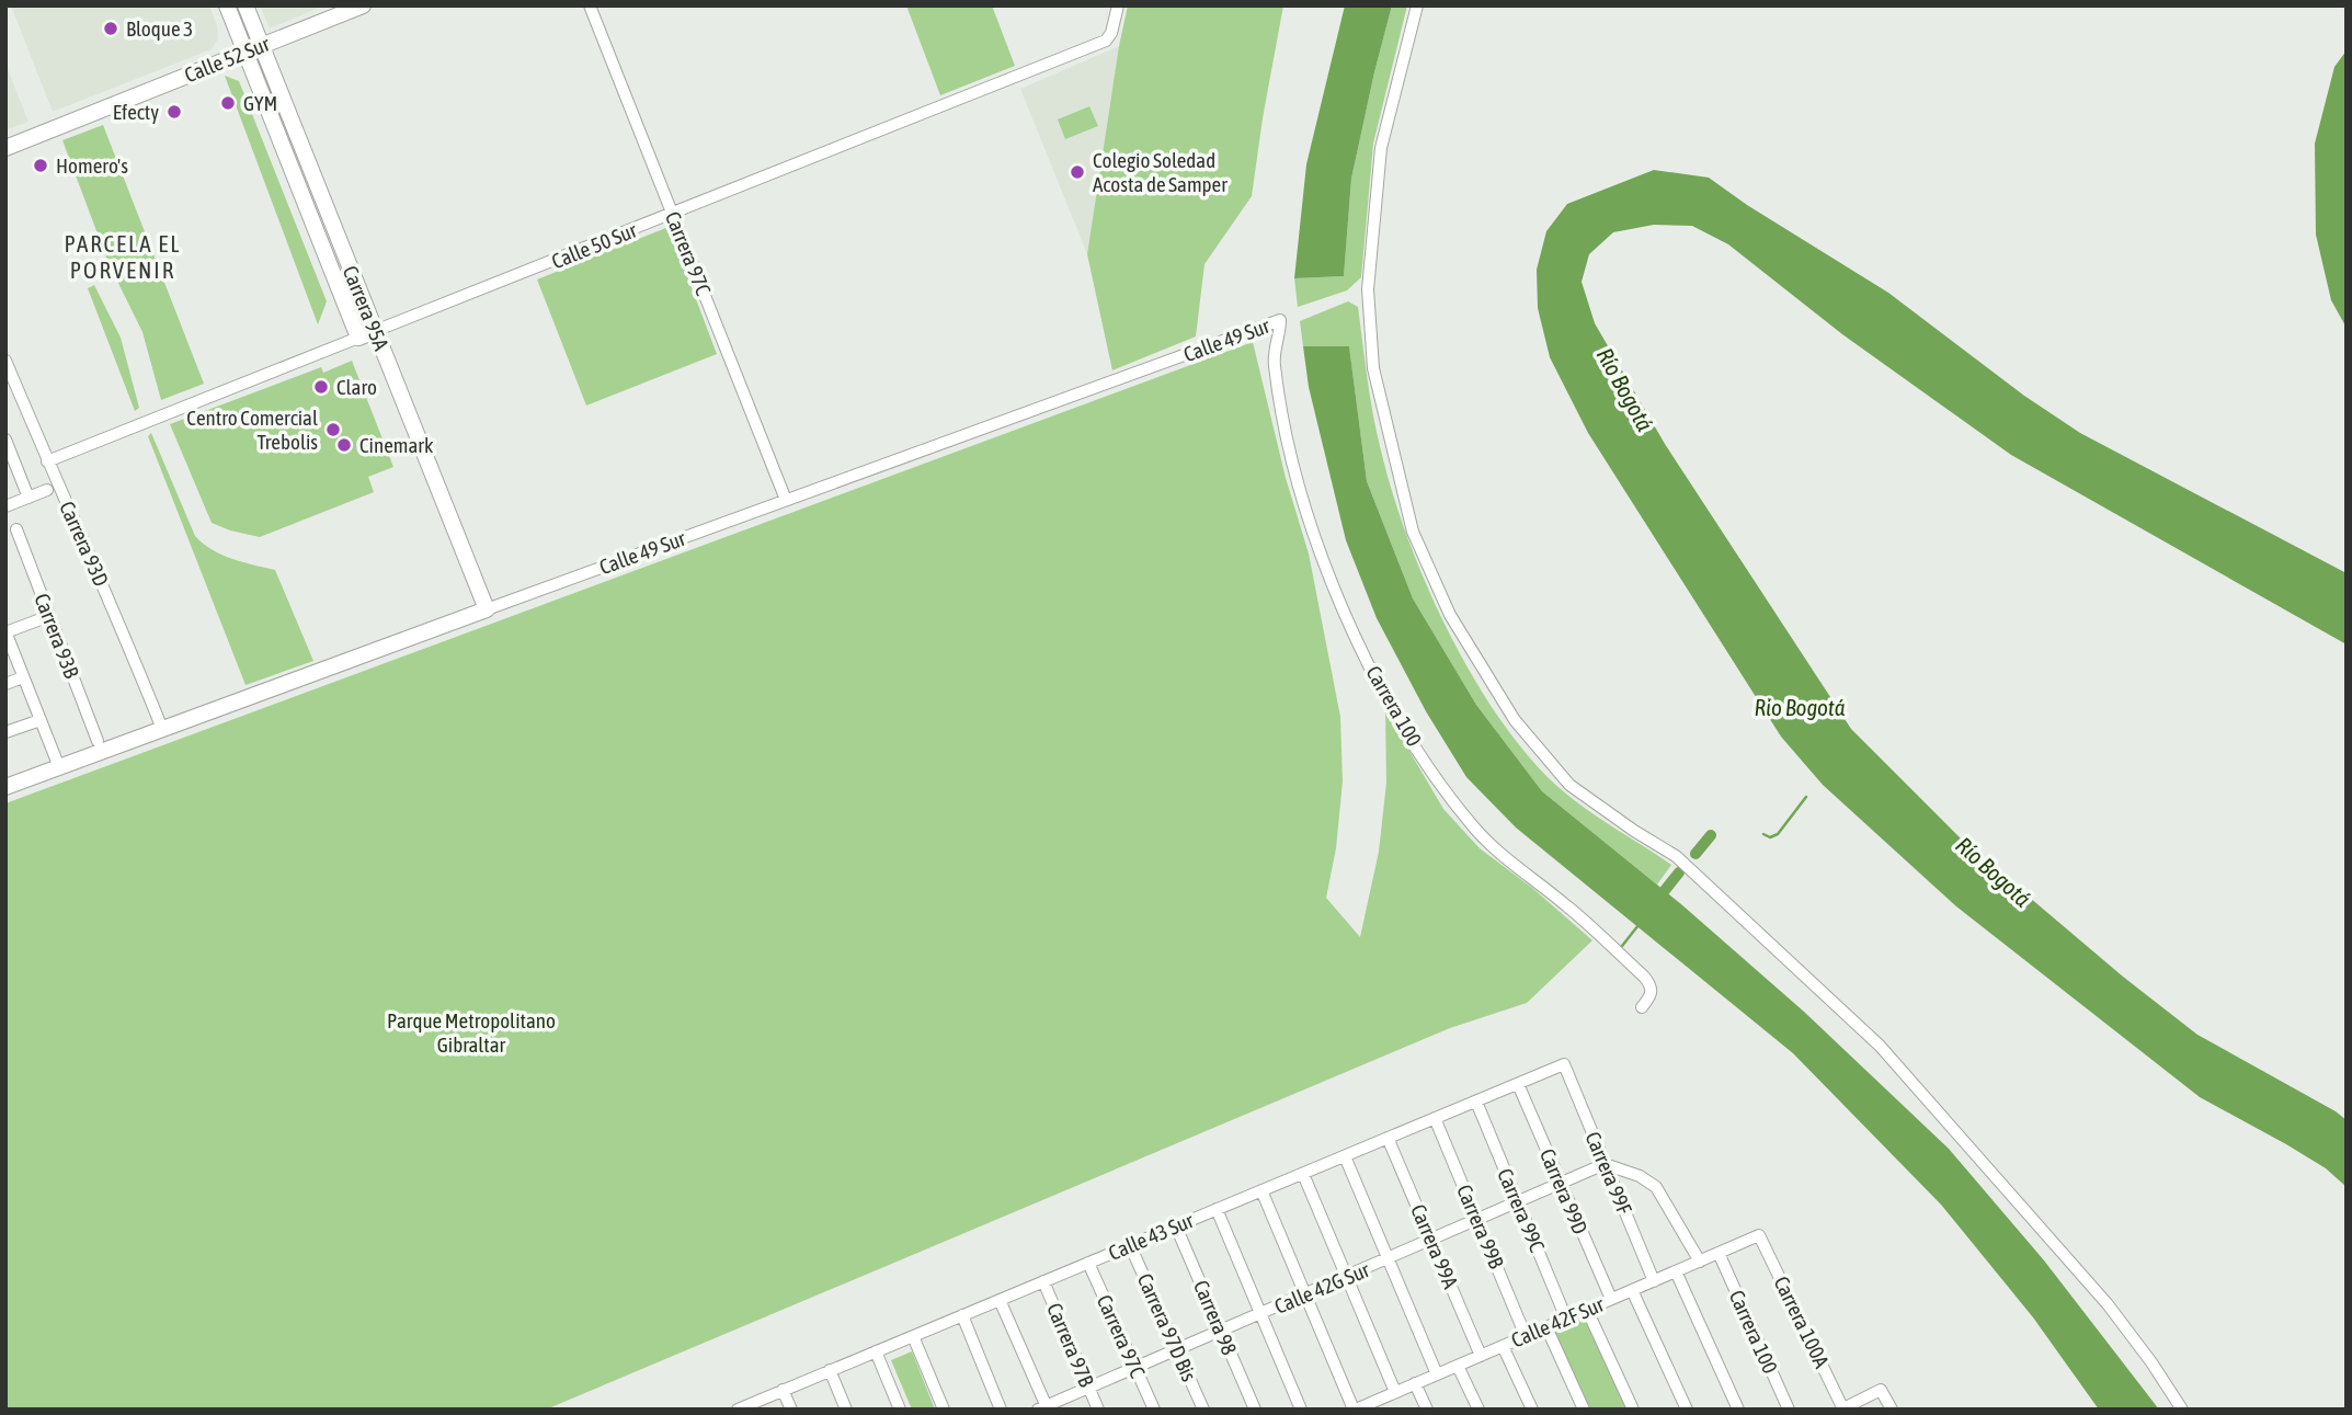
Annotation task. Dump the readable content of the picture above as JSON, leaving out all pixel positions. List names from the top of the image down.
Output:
{
  "streets": {
    "street": [
      "Calle 52 Sur",
      "Calle 50 Sur",
      "Carrera 97C",
      "Carrera 95A",
      "Calle 49 Sur",
      "Carrera 93D",
      "Carrera 93B",
      "Carrera 100",
      "Carrera 99F",
      "Carrera 99D",
      "Carrera 99C",
      "Carrera 99B",
      "Calle 43 Sur",
      "Carrera 99A",
      "Calle 42G Sur",
      "Carrera 98",
      "Calle 42F Sur",
      "Carrera 100A",
      "Carrera 97D Bis",
      "Carrera 97B"
    ]
  },
  "crossings": [
    ["Calle 52 Sur", "Carrera 95A"],
    ["Calle 50 Sur", "Carrera 97C"],
    ["Calle 50 Sur", "Carrera 95A"],
    ["Calle 50 Sur", "Carrera 93D"],
    ["Carrera 97C", "Calle 49 Sur"],
    ["Carrera 97C", "Calle 43 Sur"],
    ["Carrera 97C", "Calle 42G Sur"],
    ["Carrera 95A", "Calle 49 Sur"],
    ["Calle 49 Sur", "Carrera 93D"],
    ["Calle 49 Sur", "Carrera 100"],
    ["Carrera 100", "Calle 42F Sur"],
    ["Carrera 99F", "Calle 43 Sur"],
    ["Carrera 99F", "Calle 42G Sur"],
    ["Carrera 99F", "Calle 42F Sur"],
    ["Carrera 99D", "Calle 43 Sur"],
    ["Carrera 99D", "Calle 42G Sur"],
    ["Carrera 99D", "Calle 42F Sur"],
    ["Carrera 99C", "Calle 43 Sur"],
    ["Carrera 99C", "Calle 42G Sur"],
    ["Carrera 99C", "Calle 42F Sur"],
    ["Carrera 99B", "Calle 43 Sur"],
    ["Carrera 99B", "Calle 42G Sur"],
    ["Carrera 99B", "Calle 42F Sur"],
    ["Calle 43 Sur", "Carrera 99A"],
    ["Calle 43 Sur", "Carrera 98"],
    ["Calle 43 Sur", "Carrera 97D Bis"],
    ["Calle 43 Sur", "Carrera 97B"],
    ["Carrera 99A", "Calle 42G Sur"],
    ["Carrera 99A", "Calle 42F Sur"],
    ["Calle 42G Sur", "Carrera 98"],
    ["Calle 42G Sur", "Carrera 97D Bis"],
    ["Calle 42G Sur", "Carrera 97B"],
    ["Calle 42F Sur", "Carrera 100A"]
  ],
  "districts": ["PARCELA EL PORVENIR"],
  "water": ["Río Bogotá", "Rio Bogotá"],
  "parks": ["Parque Metropolitano Gibraltar"],
  "places": [
    "Bloque 3",
    "GYM",
    "Efecty",
    "Homero's",
    "Colegio Soledad Acosta de Samper",
    "Claro",
    "Centro Comercial Trebolis",
    "Cinemark"
  ]
}
